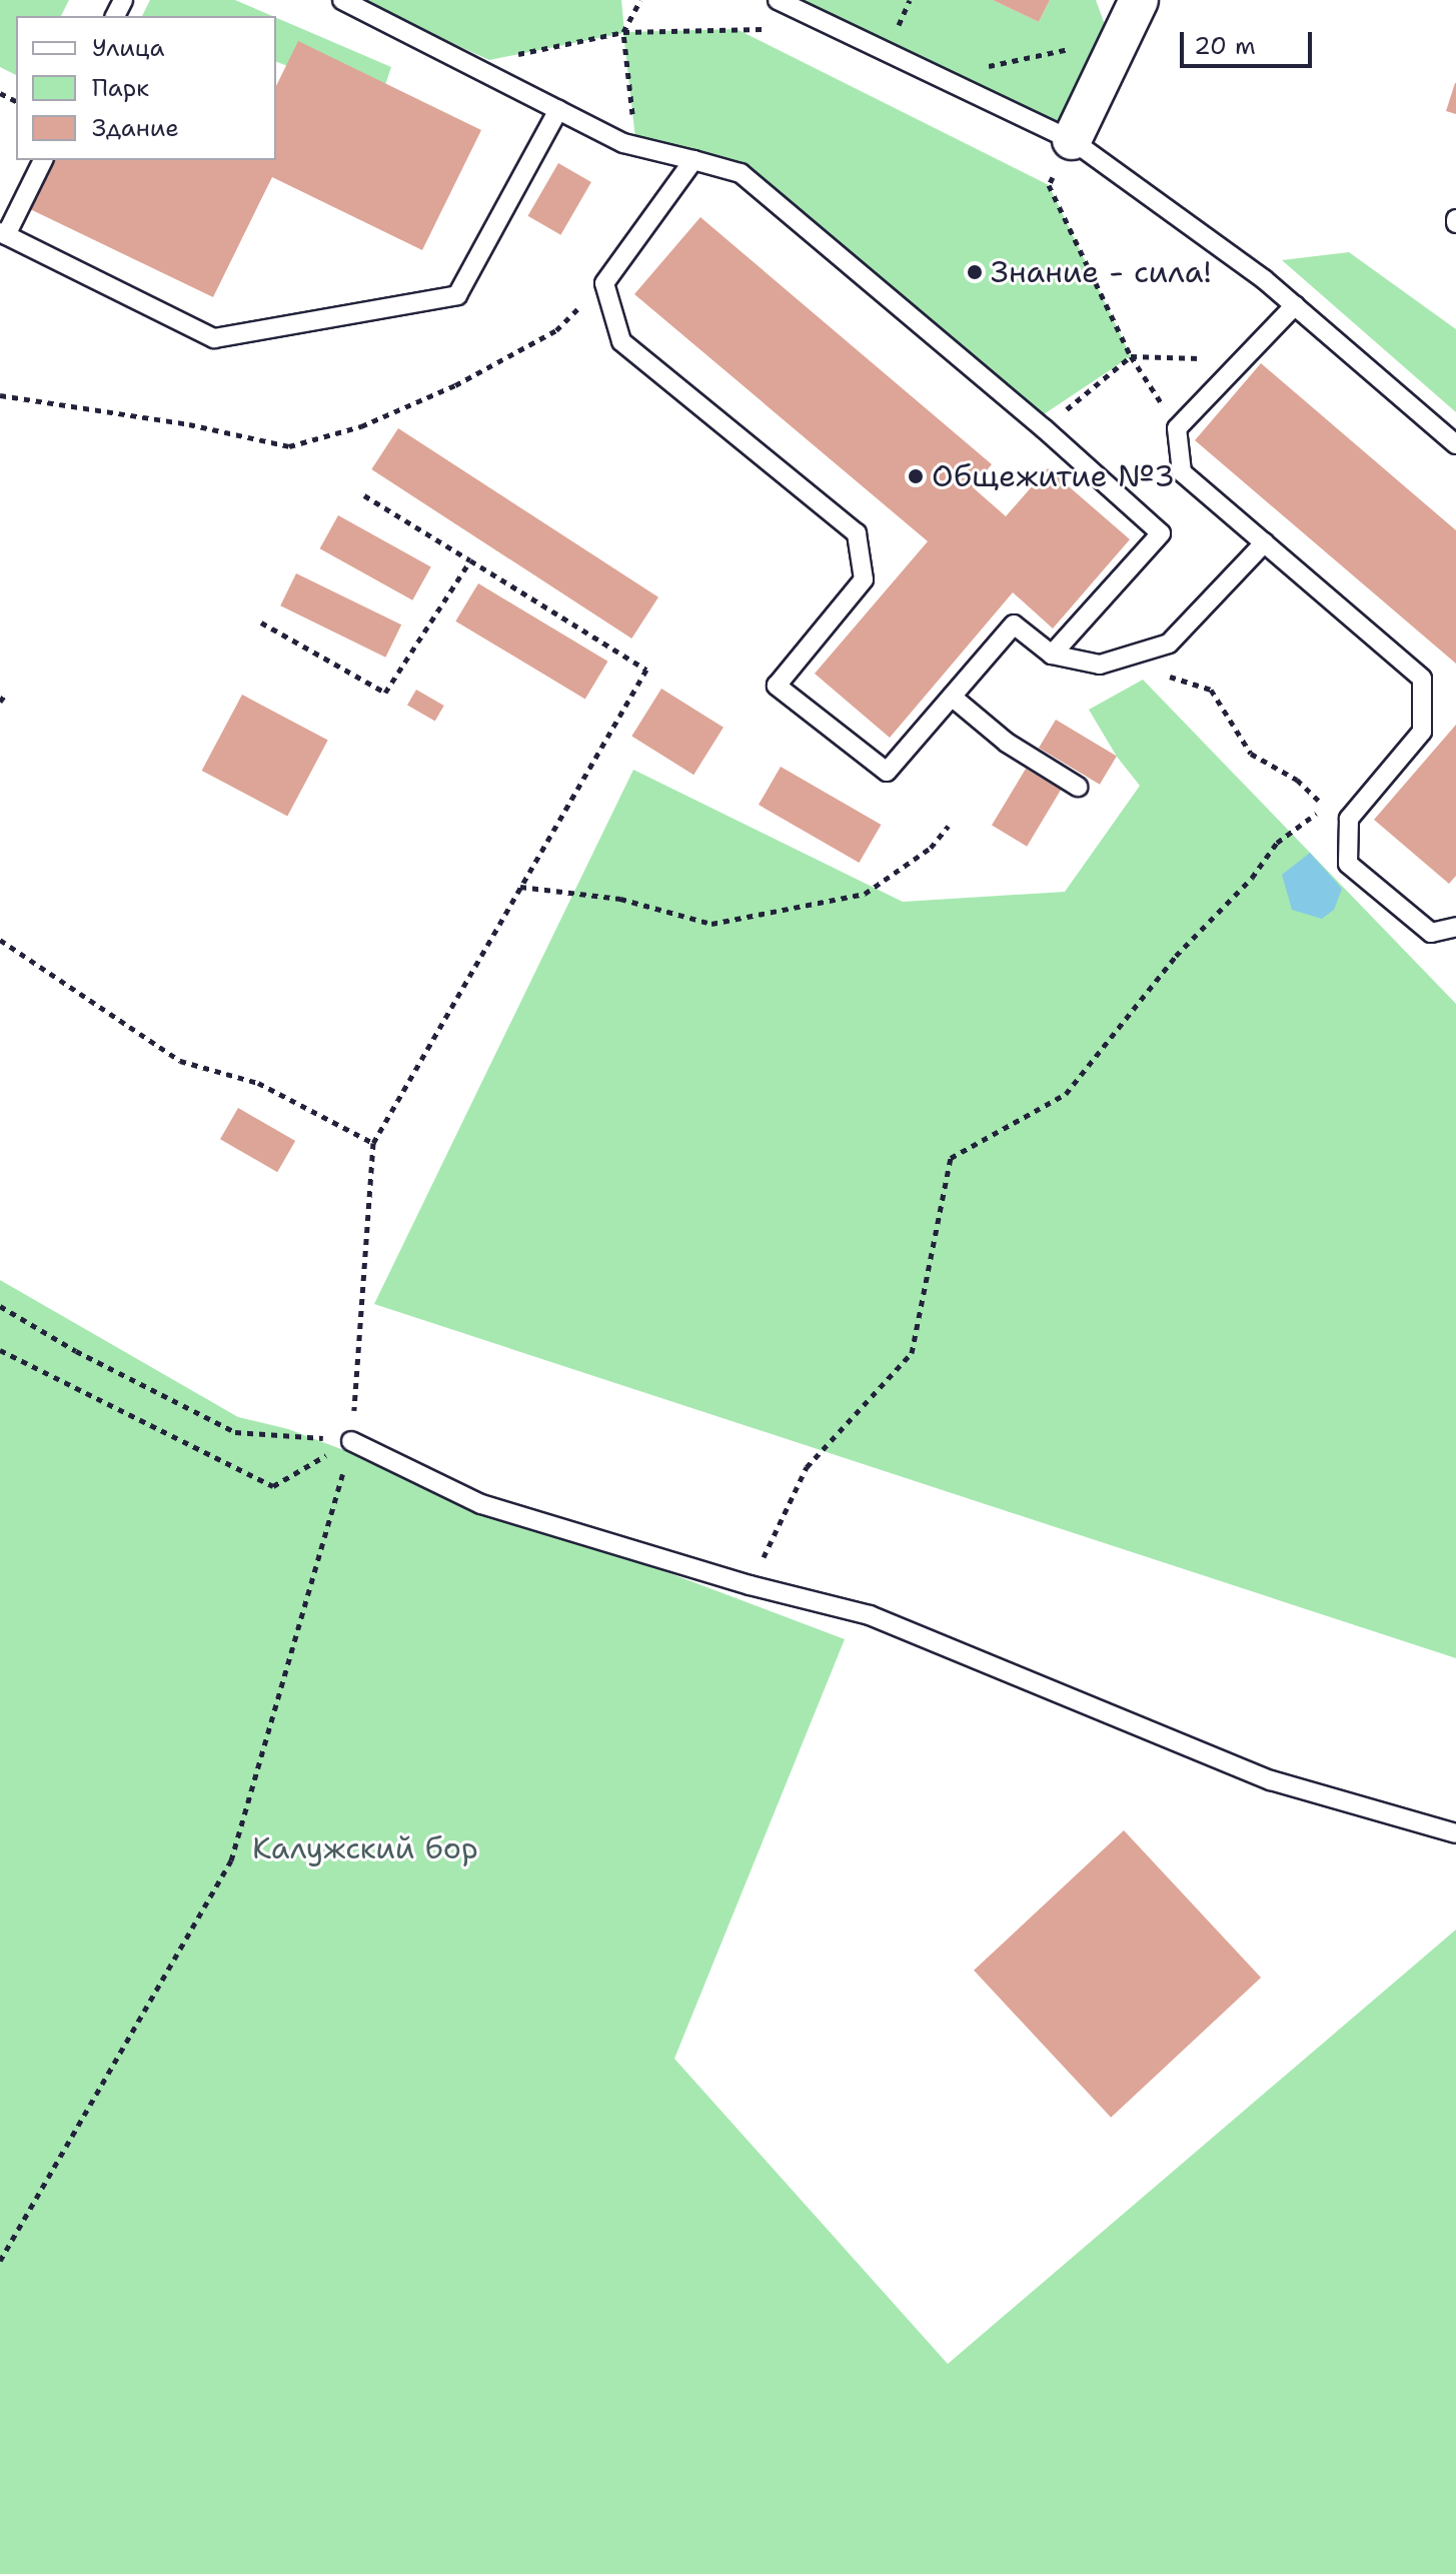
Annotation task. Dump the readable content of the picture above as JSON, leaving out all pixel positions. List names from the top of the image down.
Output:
{
  "parks": ["Калужский бор"],
  "places": ["Знание - сила!", "Общежитие №3"],
  "legend": ["Улица", "Парк", "Здание"],
  "scale_bar": "20 m"
}
